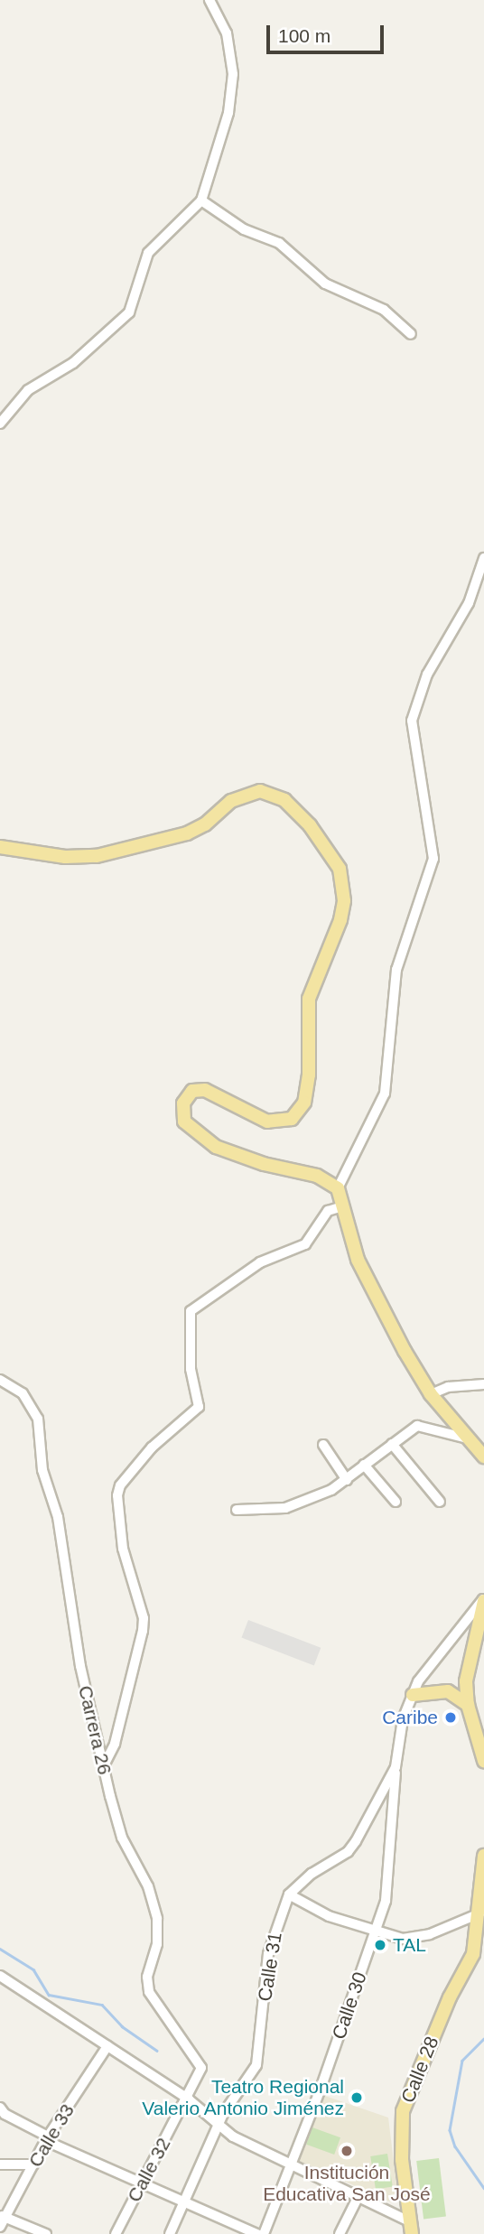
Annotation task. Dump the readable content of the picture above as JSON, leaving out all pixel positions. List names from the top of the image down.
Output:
{
  "streets": {
    "main road": ["Calle 28"],
    "street": [
      "Carrera 26",
      "Calle 31",
      "Calle 30",
      "Calle 33",
      "Calle 32"
    ]
  },
  "crossings": [
    ["Carrera 26", "Calle 32"],
    ["Calle 31", "Calle 30"]
  ],
  "places": [
    "Caribe",
    "TAL",
    "Teatro Regional Valerio Antonio Jiménez",
    "Institución Educativa San José"
  ],
  "scale_bar": "100 m"
}
